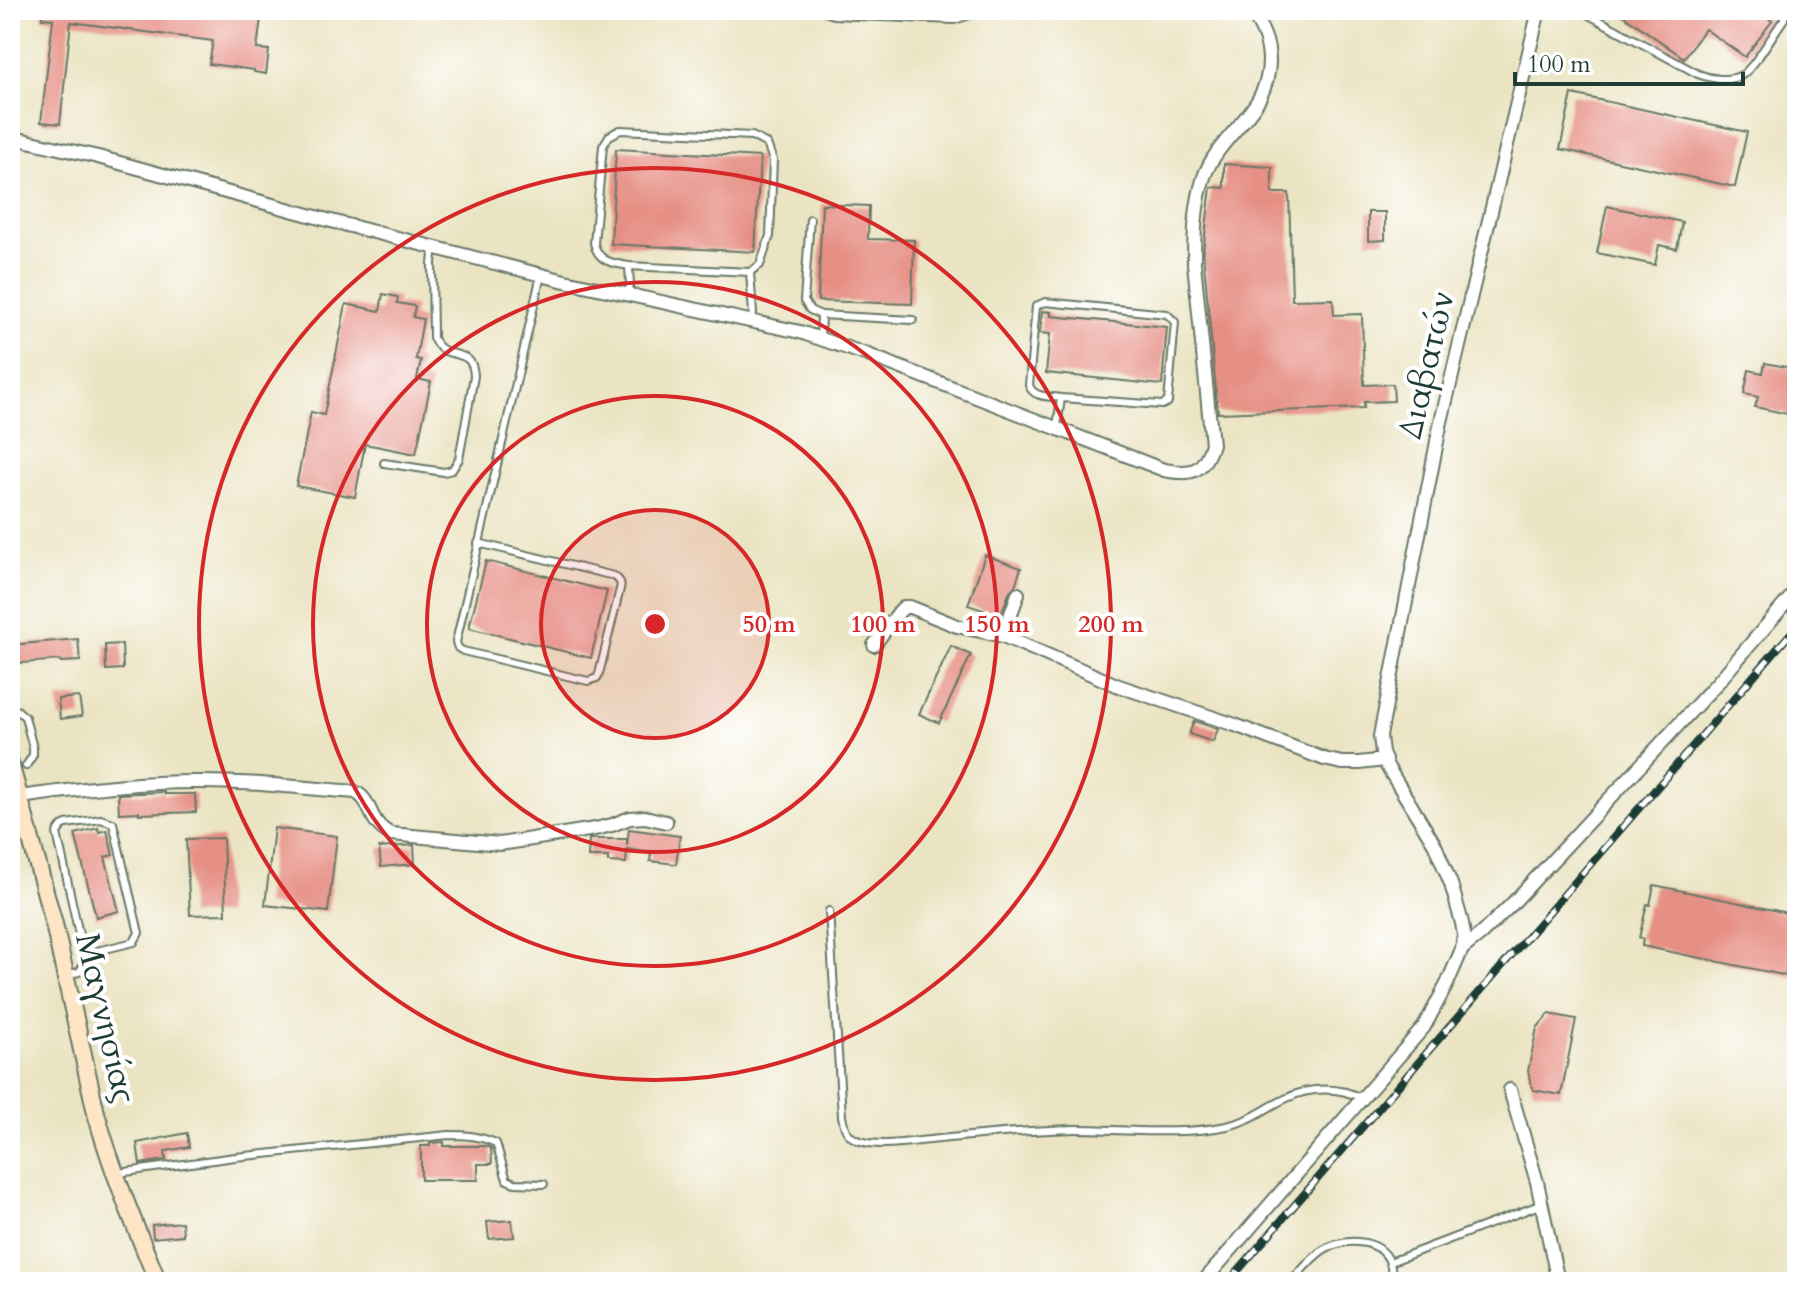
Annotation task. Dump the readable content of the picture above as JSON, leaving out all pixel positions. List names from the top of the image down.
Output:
{
  "streets": {
    "street": ["Διαβατών", "Μαγνησίας"]
  },
  "scale_bar": "100 m",
  "rings": [
    "50 m",
    "100 m",
    "150 m",
    "200 m"
  ]
}
